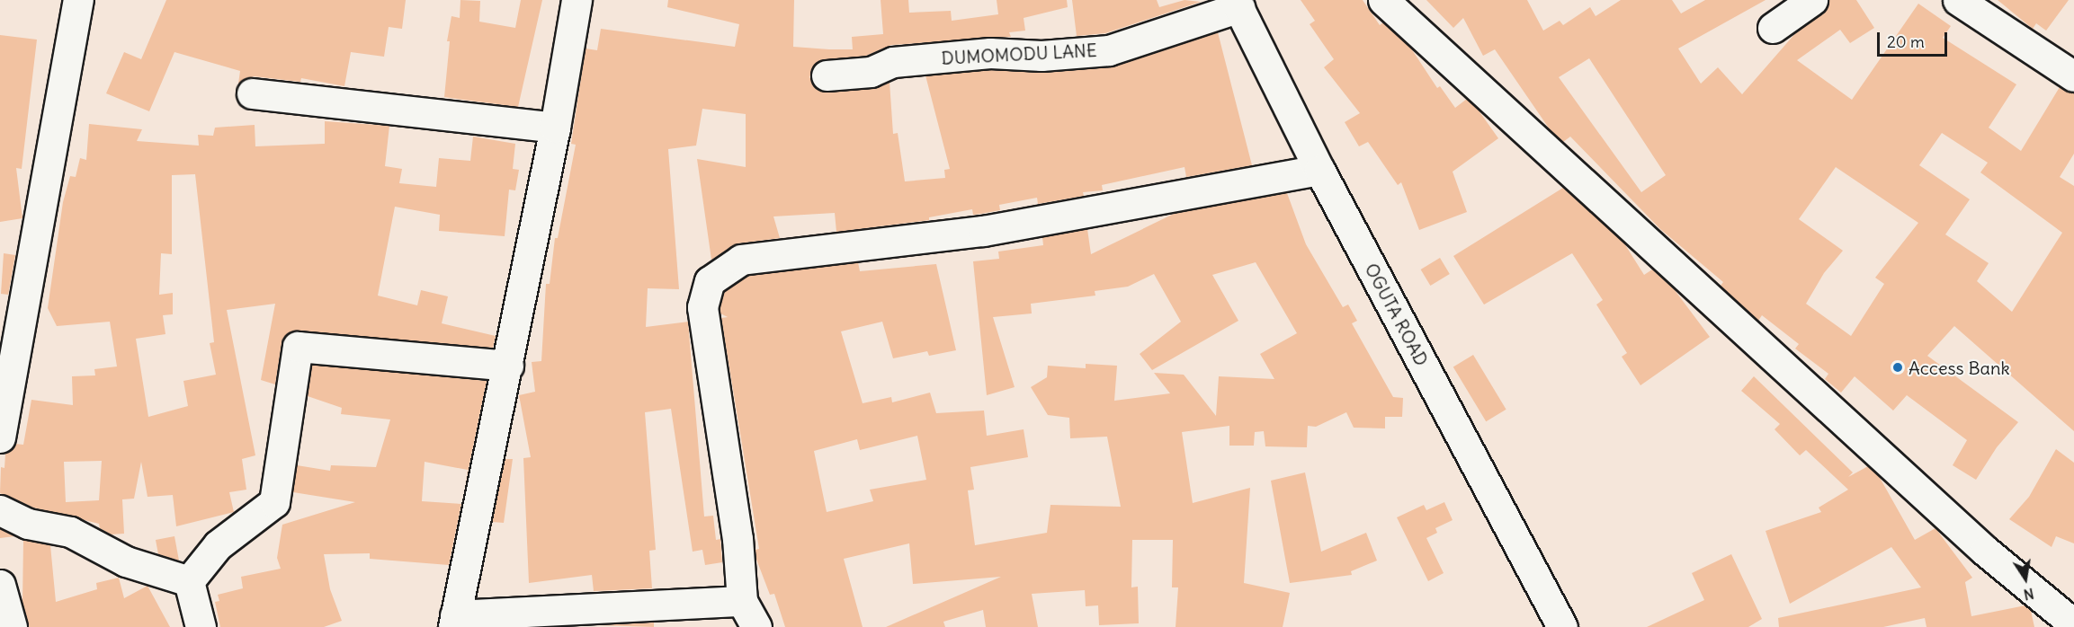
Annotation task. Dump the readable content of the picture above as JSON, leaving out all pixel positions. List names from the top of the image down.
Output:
{
  "streets": {
    "street": ["DUMOMODU LANE", "OGUTA ROAD"]
  },
  "crossings": [
    ["DUMOMODU LANE", "OGUTA ROAD"]
  ],
  "places": ["Access Bank"],
  "scale_bar": "20 m",
  "north": "bottom"
}
